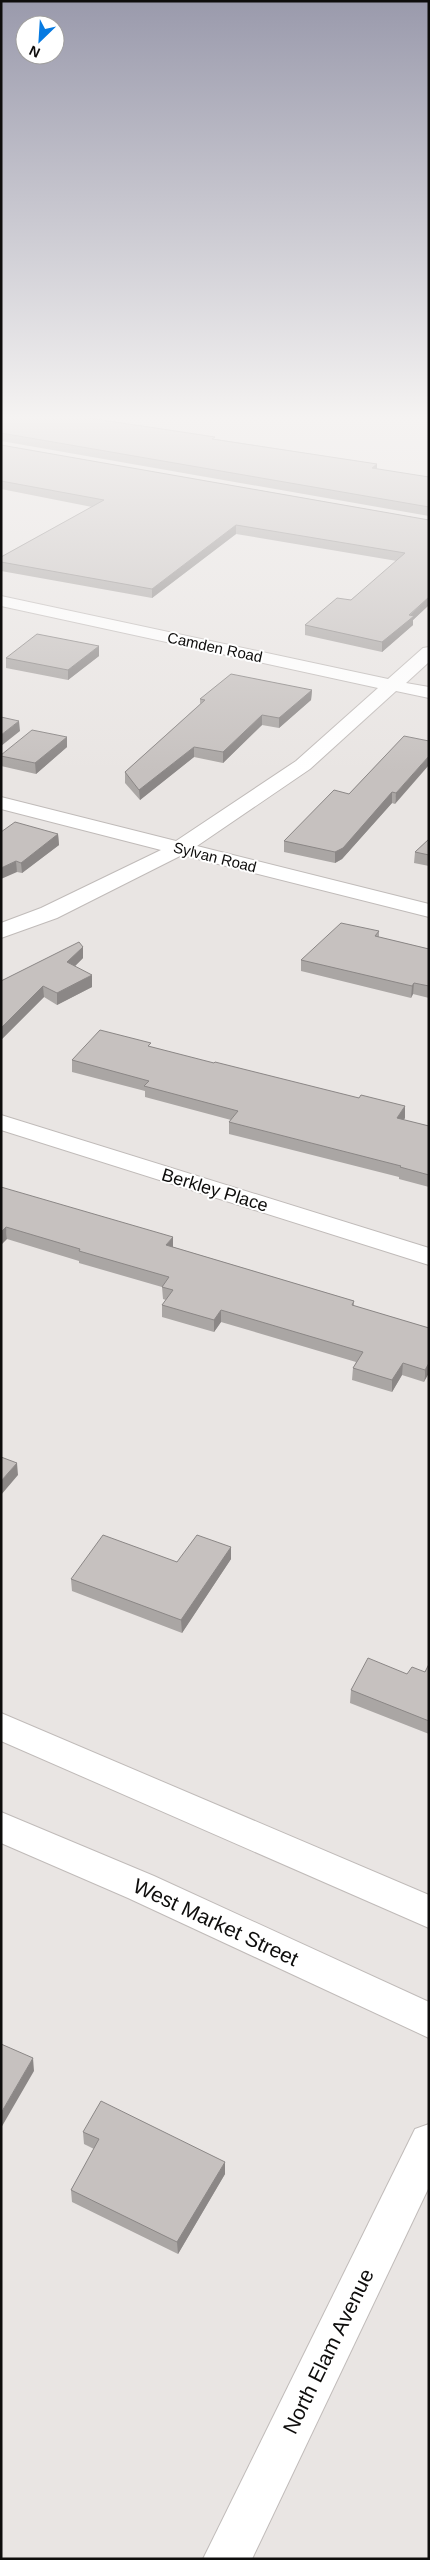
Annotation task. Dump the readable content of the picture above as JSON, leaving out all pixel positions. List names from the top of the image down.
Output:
{
  "streets": {
    "street": [
      "Camden Road",
      "Sylvan Road",
      "Berkley Place",
      "West Market Street",
      "North Elam Avenue"
    ]
  },
  "north": "bottom left"
}
